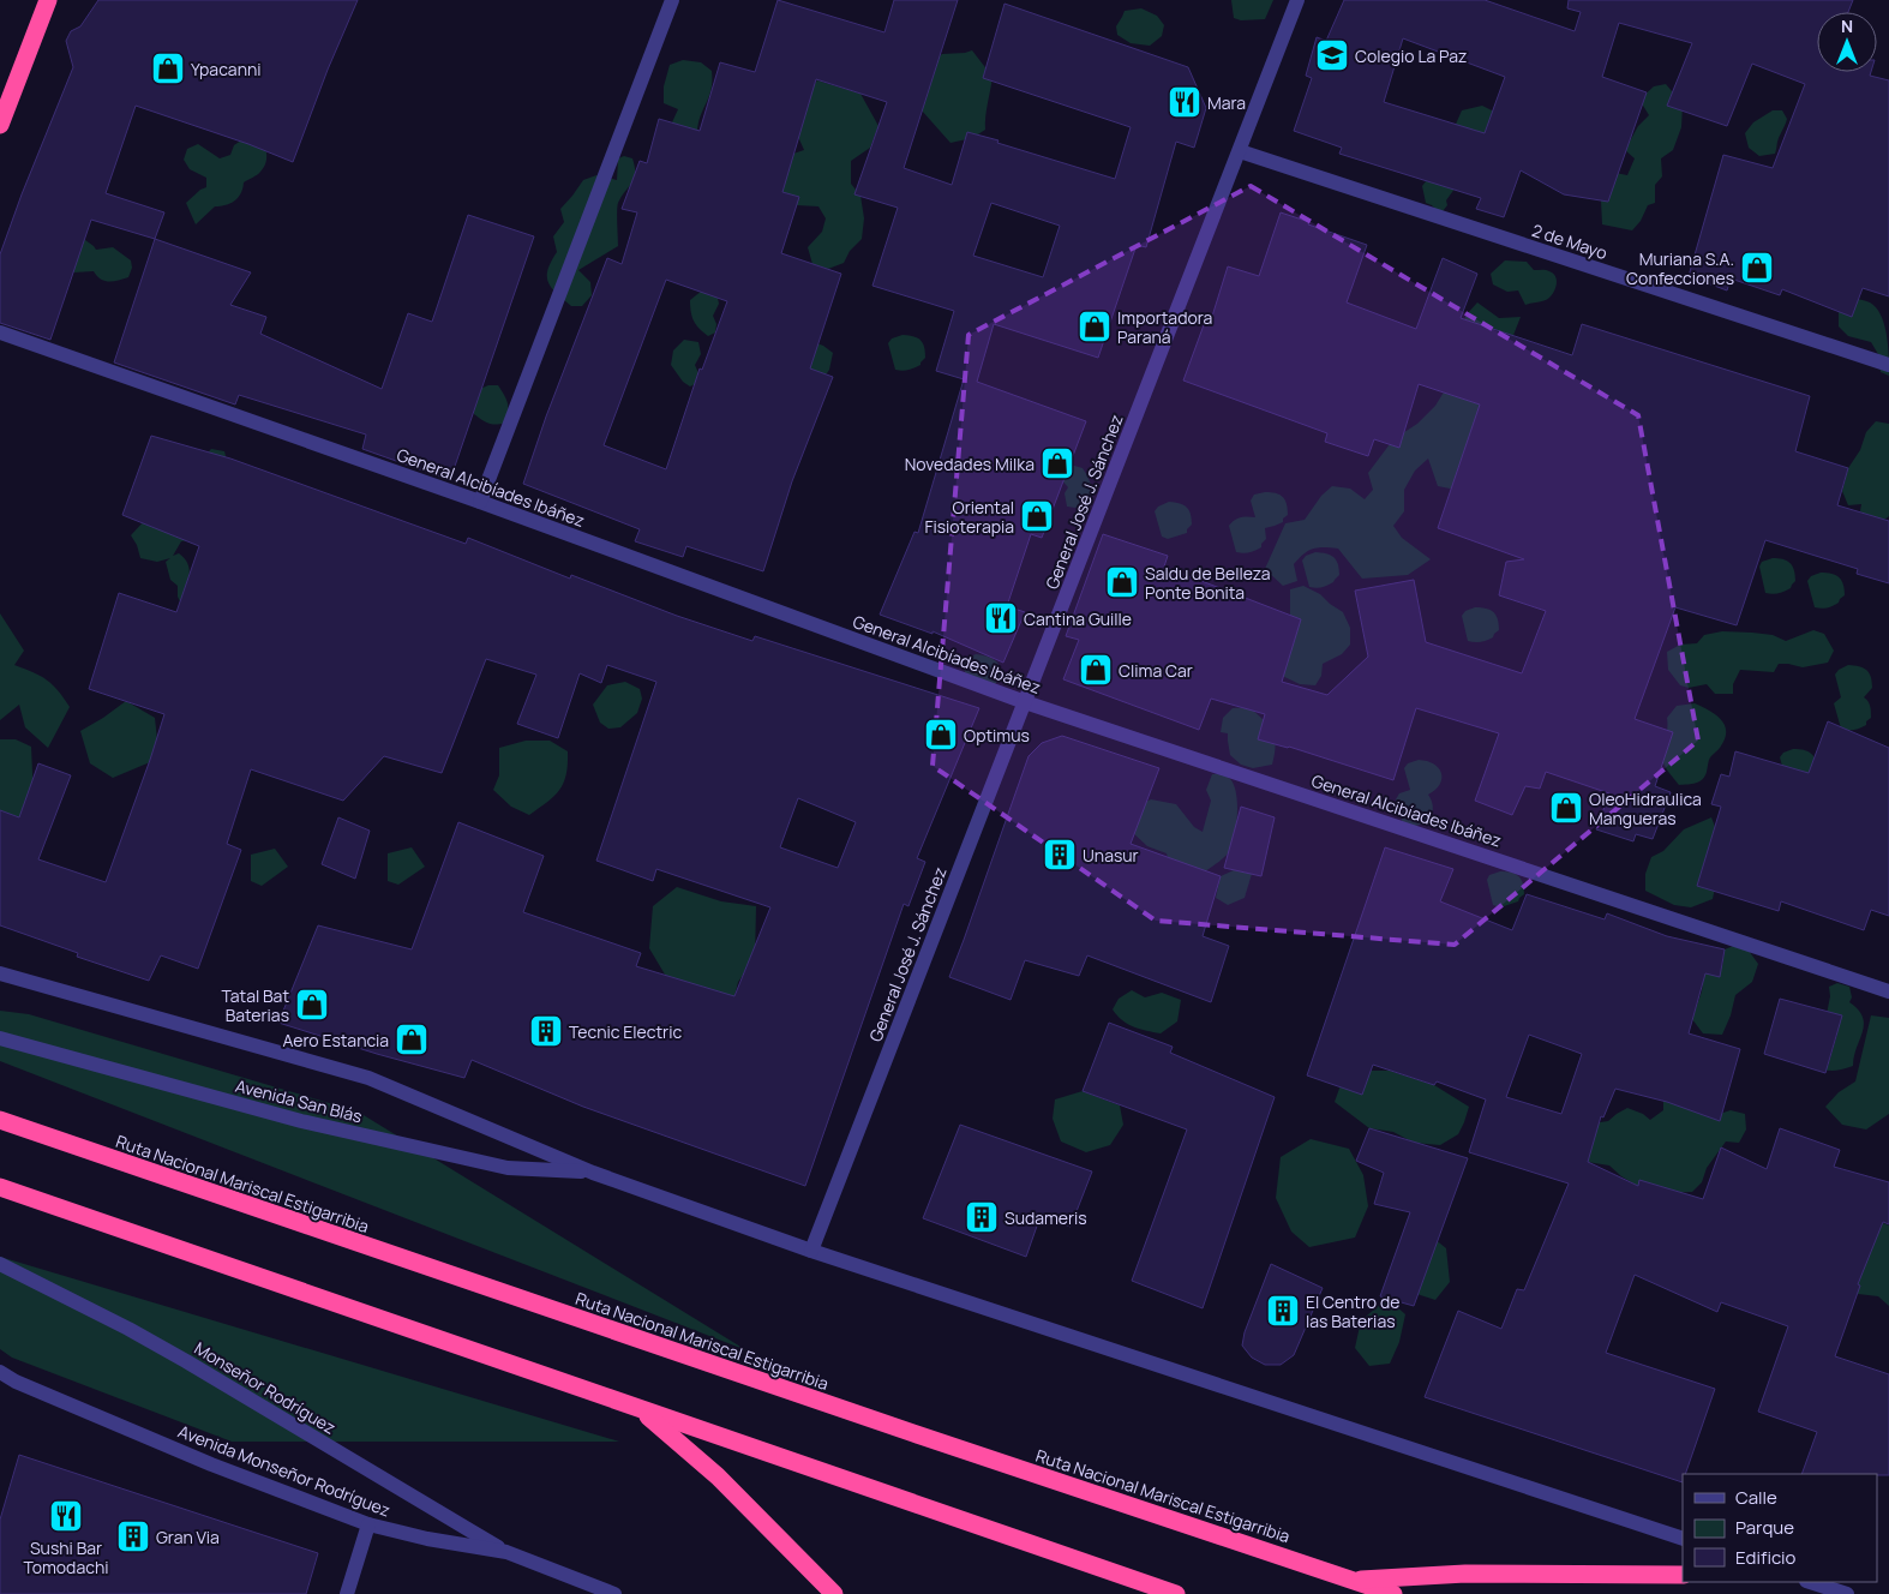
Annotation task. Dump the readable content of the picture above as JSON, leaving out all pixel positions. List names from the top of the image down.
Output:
{
  "streets": {
    "highway": ["Ruta Nacional Mariscal Estigarribia"],
    "street": [
      "2 de Mayo",
      "General Alcibíades Ibáñez",
      "General José J. Sánchez",
      "Avenida San Blás",
      "Monseñor Rodríguez",
      "Avenida Monseñor Rodríguez"
    ]
  },
  "crossings": [
    ["2 de Mayo", "General José J. Sánchez"],
    ["General Alcibíades Ibáñez", "General José J. Sánchez"],
    ["Monseñor Rodríguez", "Avenida Monseñor Rodríguez"]
  ],
  "places": {
    "school or university": ["Colegio La Paz"],
    "shop": [
      "Ypacanni",
      "Muriana S.A. Confecciones",
      "Importadora Paraná",
      "Novedades Milka",
      "Oriental Fisioterapia",
      "Saldu de Belleza Ponte Bonita",
      "Clima Car",
      "Optimus",
      "OleoHidraulica Mangueras",
      "Tatal Bat Baterias",
      "Aero Estancia"
    ],
    "restaurant": ["Mara", "Cantina Guille", "Sushi Bar Tomodachi"],
    "building": [
      "Unasur",
      "Tecnic Electric",
      "Sudameris",
      "El Centro de las Baterias",
      "Gran Via"
    ]
  },
  "legend": ["Calle", "Parque", "Edificio"],
  "north": "top"
}
